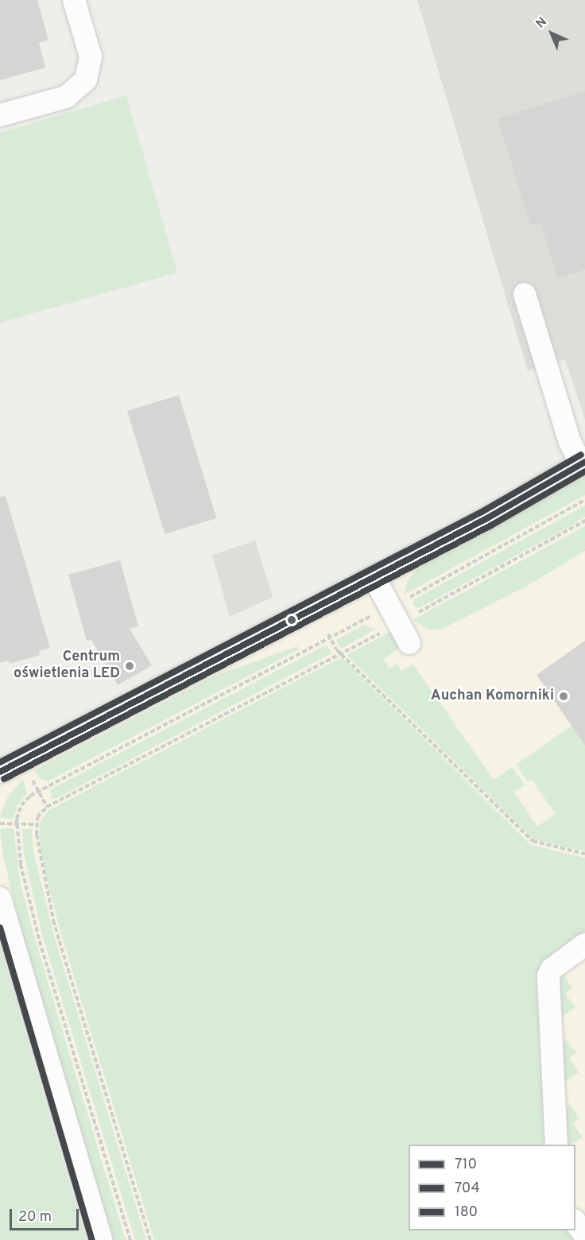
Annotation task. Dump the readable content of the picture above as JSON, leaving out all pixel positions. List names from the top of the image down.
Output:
{
  "places": ["Centrum oświetlenia LED", "Auchan Komorniki"],
  "lines": ["transit line 180", "transit line 710", "transit line 704"],
  "legend": ["710", "704", "180"],
  "scale_bar": "20 m",
  "north": "top left"
}
